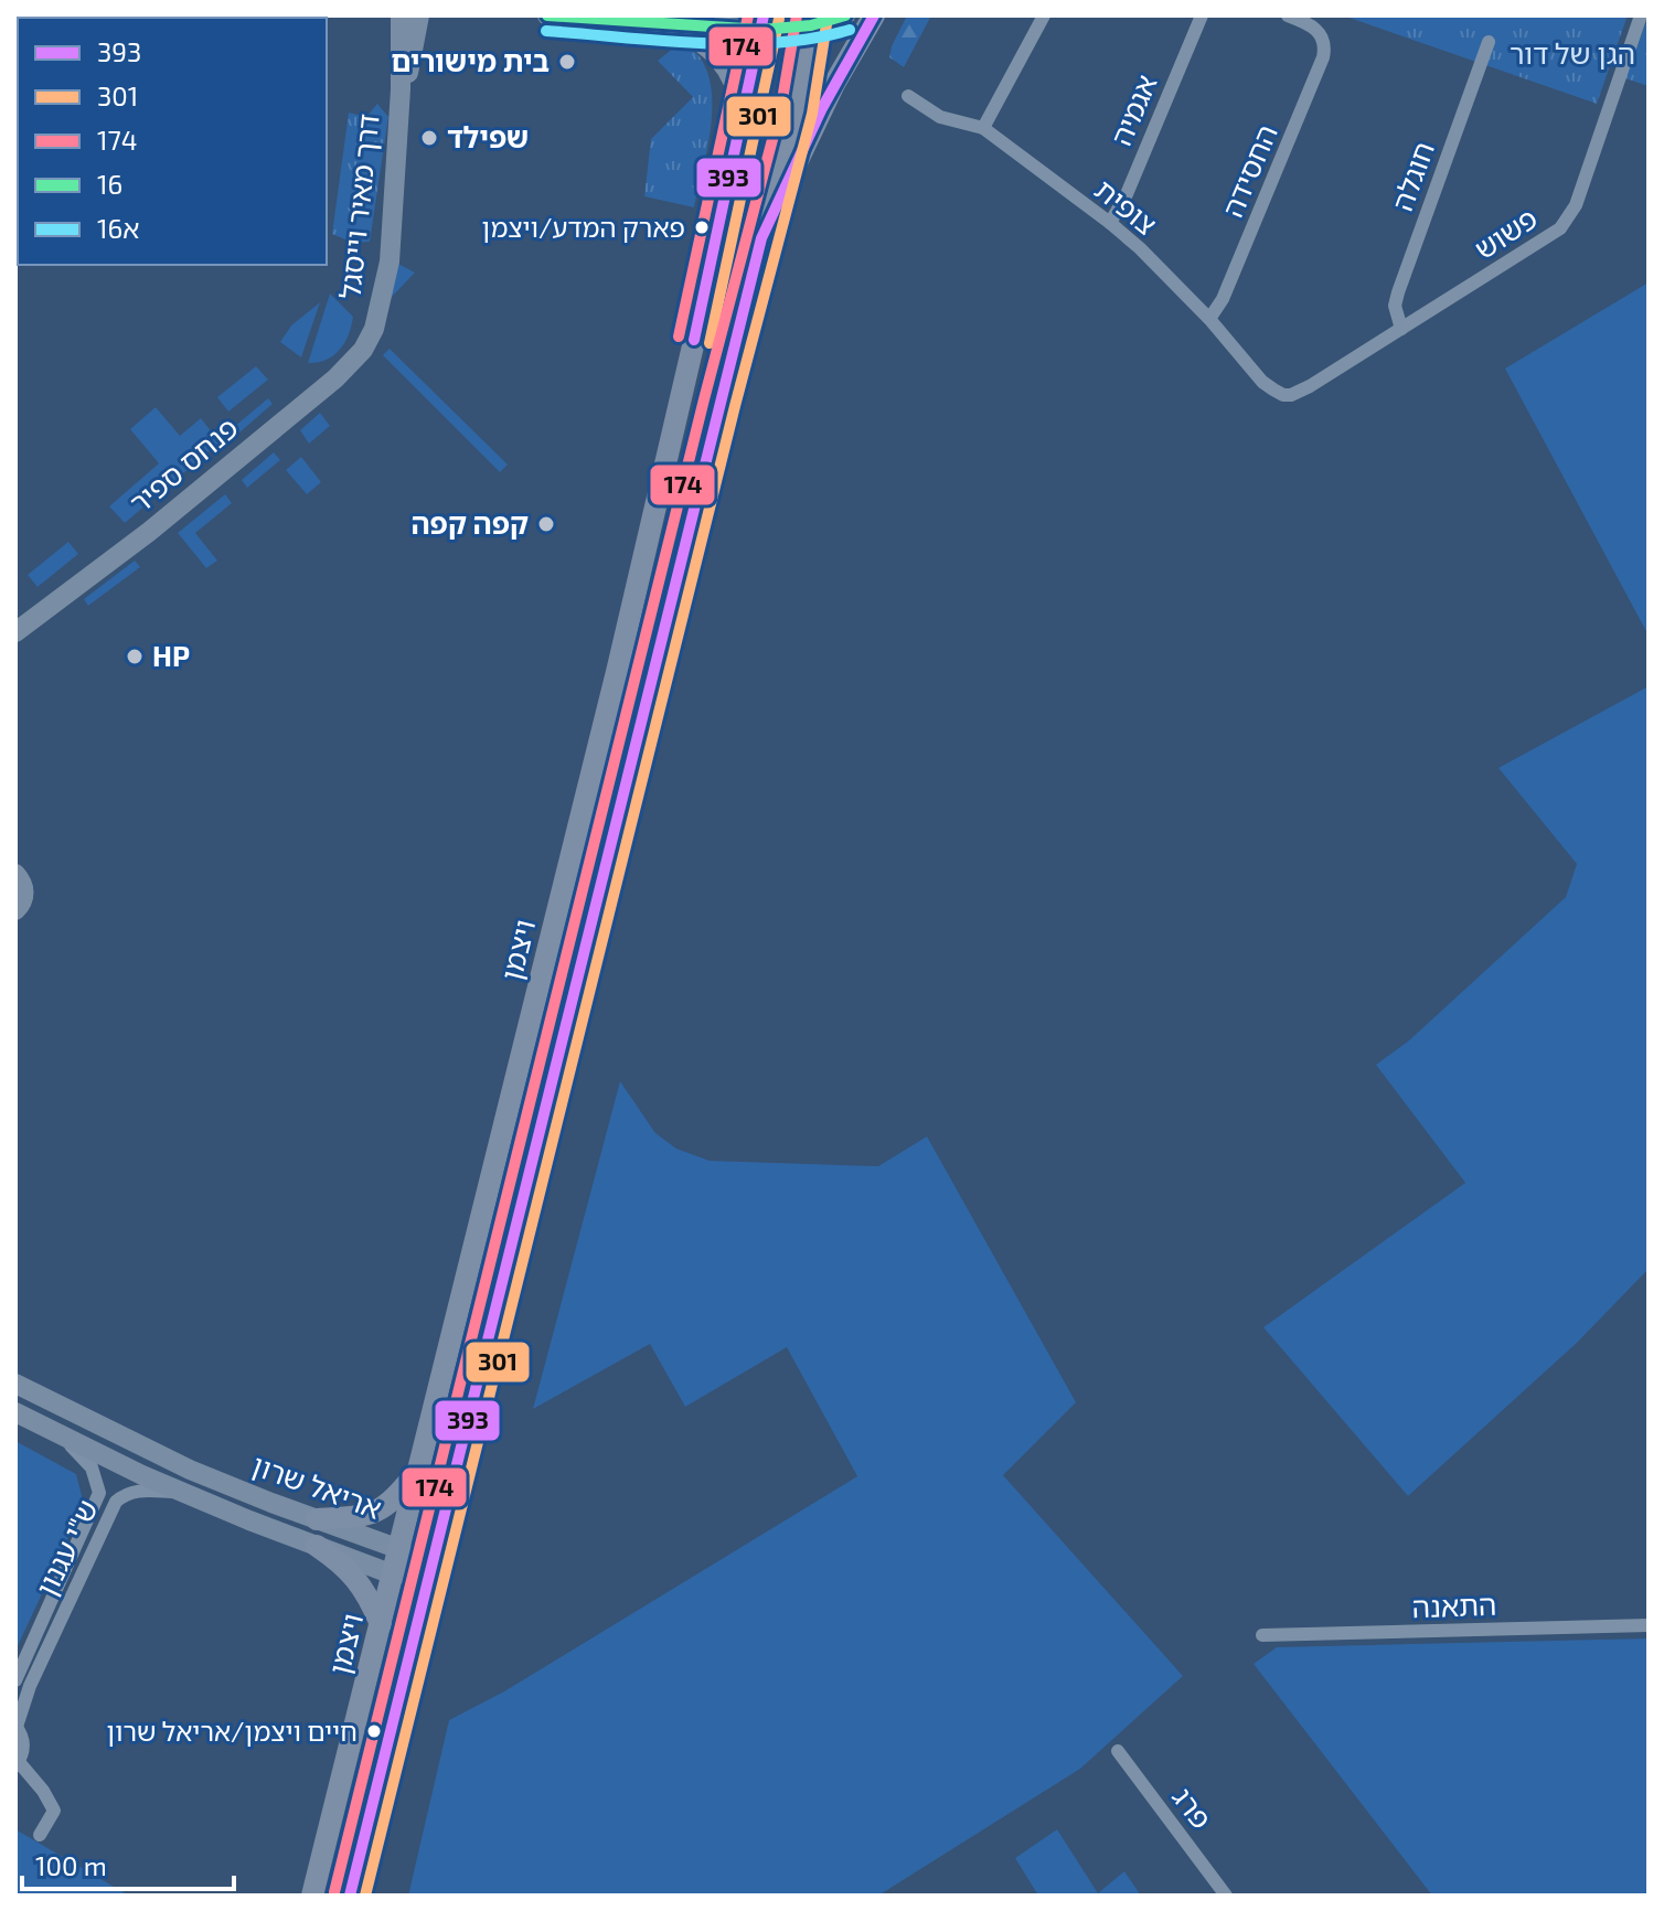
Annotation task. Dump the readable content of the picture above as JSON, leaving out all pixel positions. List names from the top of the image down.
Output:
{
  "streets": {
    "main road": ["ויצמן"],
    "street": [
      "אגמיה",
      "החסידה",
      "חוגלה",
      "דרך מאיר וייסגל",
      "צופית",
      "פשוש",
      "פנחס ספיר",
      "אריאל שרון",
      "ש\"י עגנון",
      "התאנה",
      "פרג"
    ]
  },
  "crossings": [
    ["אגמיה", "צופית"],
    ["החסידה", "צופית"],
    ["חוגלה", "פשוש"],
    ["דרך מאיר וייסגל", "פנחס ספיר"],
    ["צופית", "פשוש"],
    ["ויצמן", "אריאל שרון"],
    ["אריאל שרון", "ש\"י עגנון"]
  ],
  "parks": ["הגן של דור"],
  "places": [
    "בית מישורים",
    "שפילד",
    "פארק המדע/ויצמן",
    "קפה קפה",
    "HP",
    "חיים ויצמן/אריאל שרון"
  ],
  "lines": [
    "transit line 393",
    "transit line 174",
    "transit line 16",
    "transit line 301",
    "transit line 16א"
  ],
  "legend": [
    "393",
    "301",
    "174",
    "16",
    "16א"
  ],
  "scale_bar": "100 m"
}
